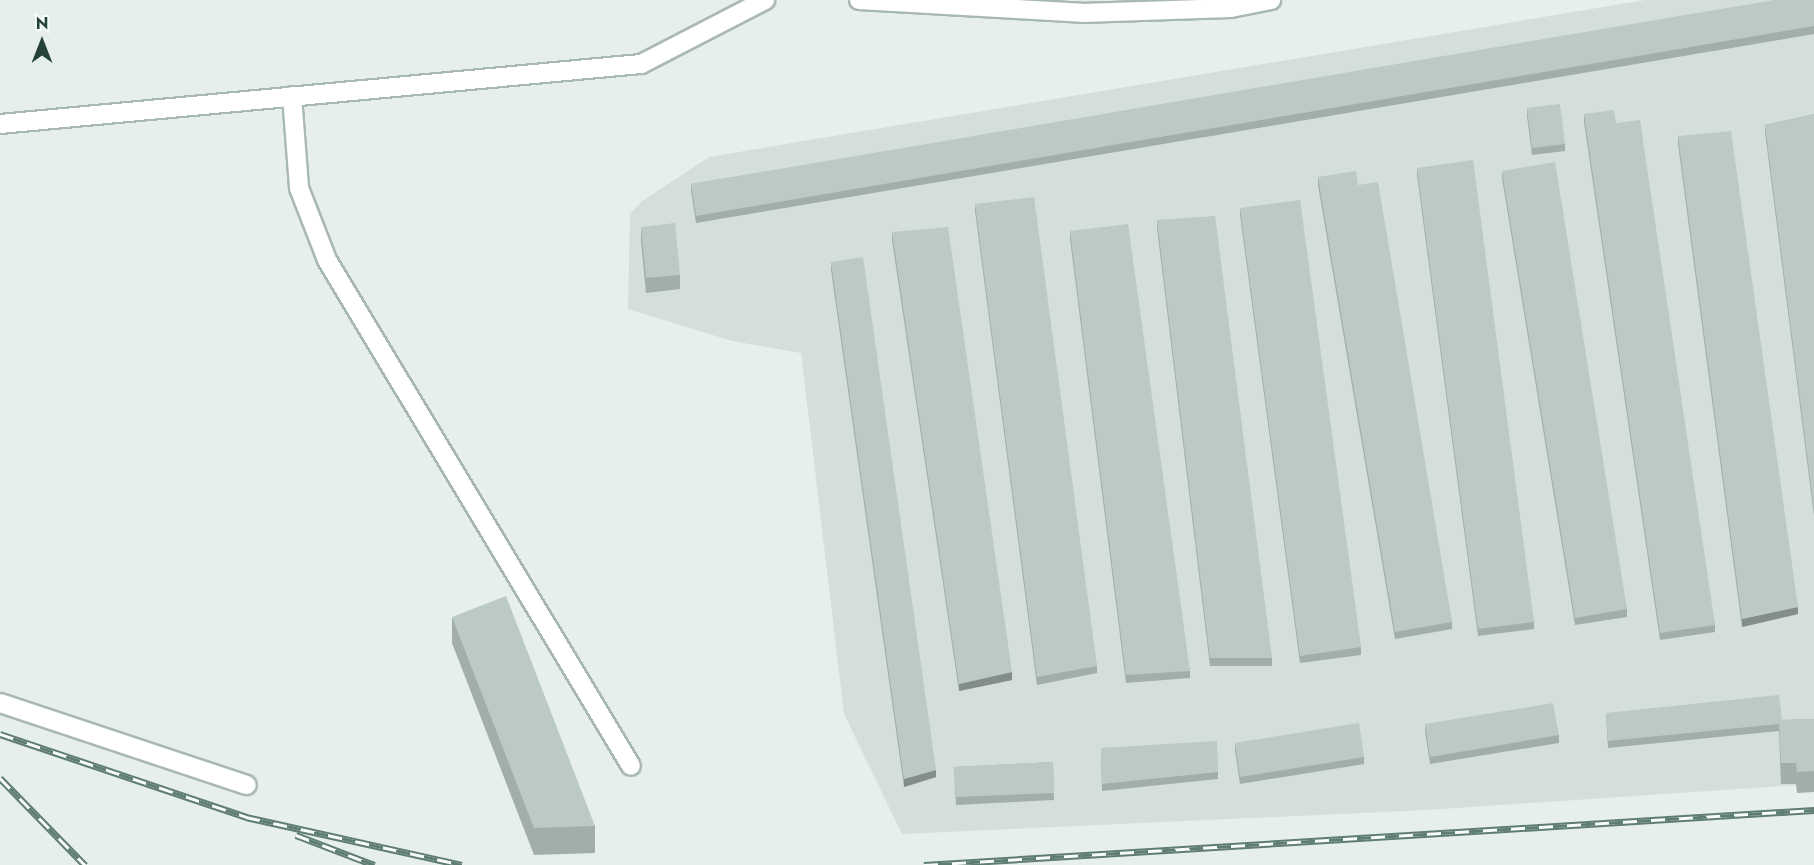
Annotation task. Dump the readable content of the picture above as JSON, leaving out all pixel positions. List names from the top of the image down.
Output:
{
  "north": "top"
}
